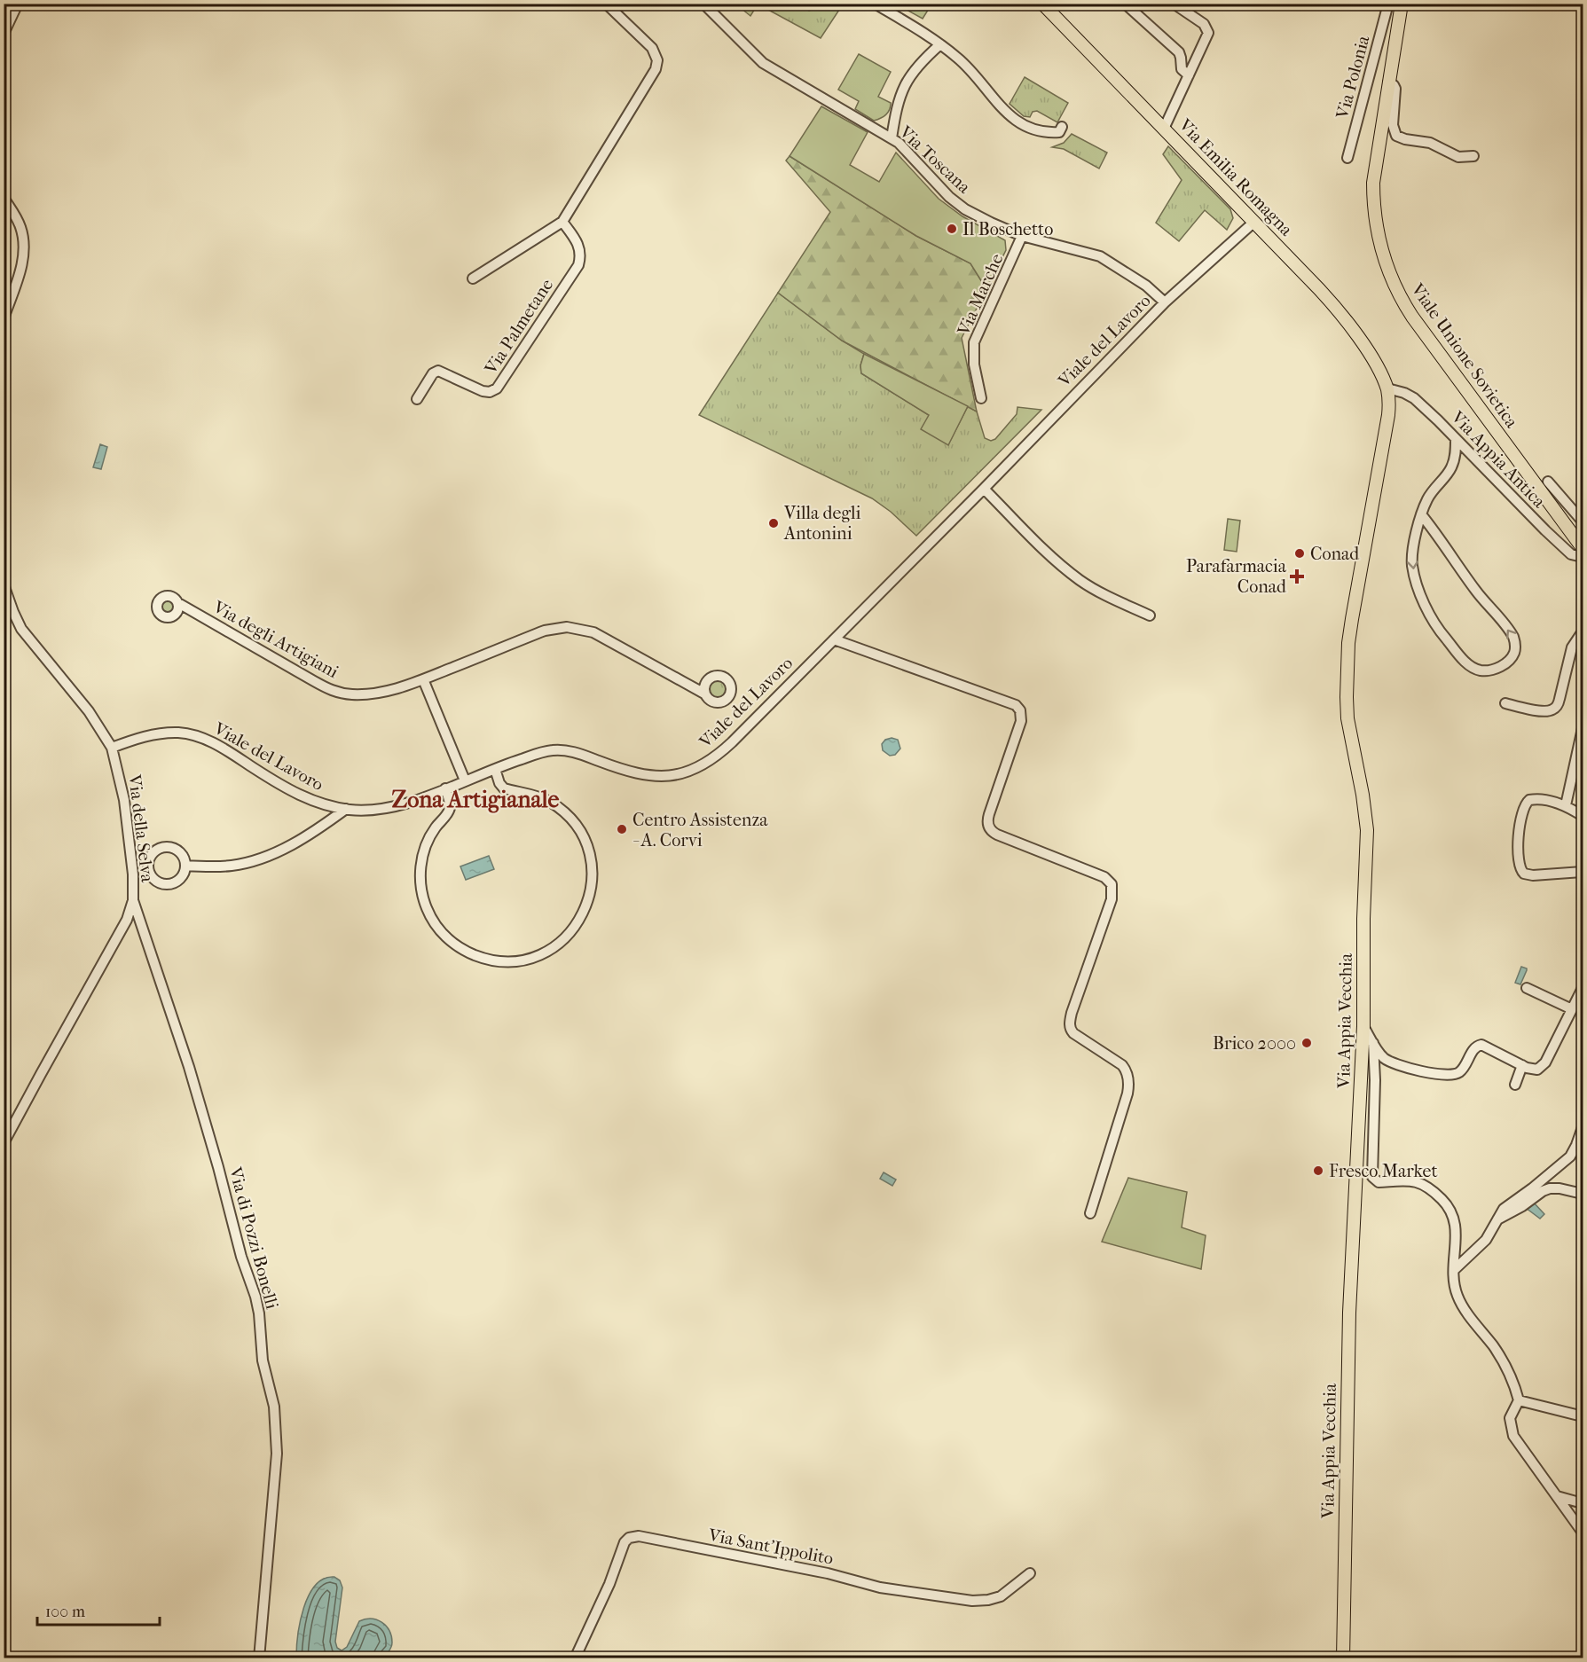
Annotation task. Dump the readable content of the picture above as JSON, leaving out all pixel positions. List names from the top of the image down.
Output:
{
  "streets": {
    "main road": ["Via Emilia Romagna", "Viale Unione Sovietica", "Via Appia Vecchia"],
    "street": [
      "Via Polonia",
      "Via Toscana",
      "Via Marche",
      "Via Palmetane",
      "Viale del Lavoro",
      "Via Appia Antica",
      "Via degli Artigiani",
      "Via della Selva",
      "Via di Pozzi Bonelli",
      "Via Sant'Ippolito"
    ]
  },
  "crossings": [
    ["Via Toscana", "Via Marche"],
    ["Via Toscana", "Viale del Lavoro"],
    ["Via Emilia Romagna", "Viale del Lavoro"],
    ["Via Emilia Romagna", "Via Appia Antica"],
    ["Via Emilia Romagna", "Via Appia Vecchia"],
    ["Viale del Lavoro", "Via della Selva"],
    ["Via Appia Antica", "Via Appia Vecchia"],
    ["Via della Selva", "Via di Pozzi Bonelli"]
  ],
  "districts": ["Zona Artigianale"],
  "places": {
    "other": [
      "Il Boschetto",
      "Villa degli Antonini",
      "Conad",
      "Centro Assistenza - A. Corvi",
      "Brico 2000",
      "Fresco Market"
    ],
    "health": ["Parafarmacia Conad"]
  },
  "scale_bar": "100 m"
}
